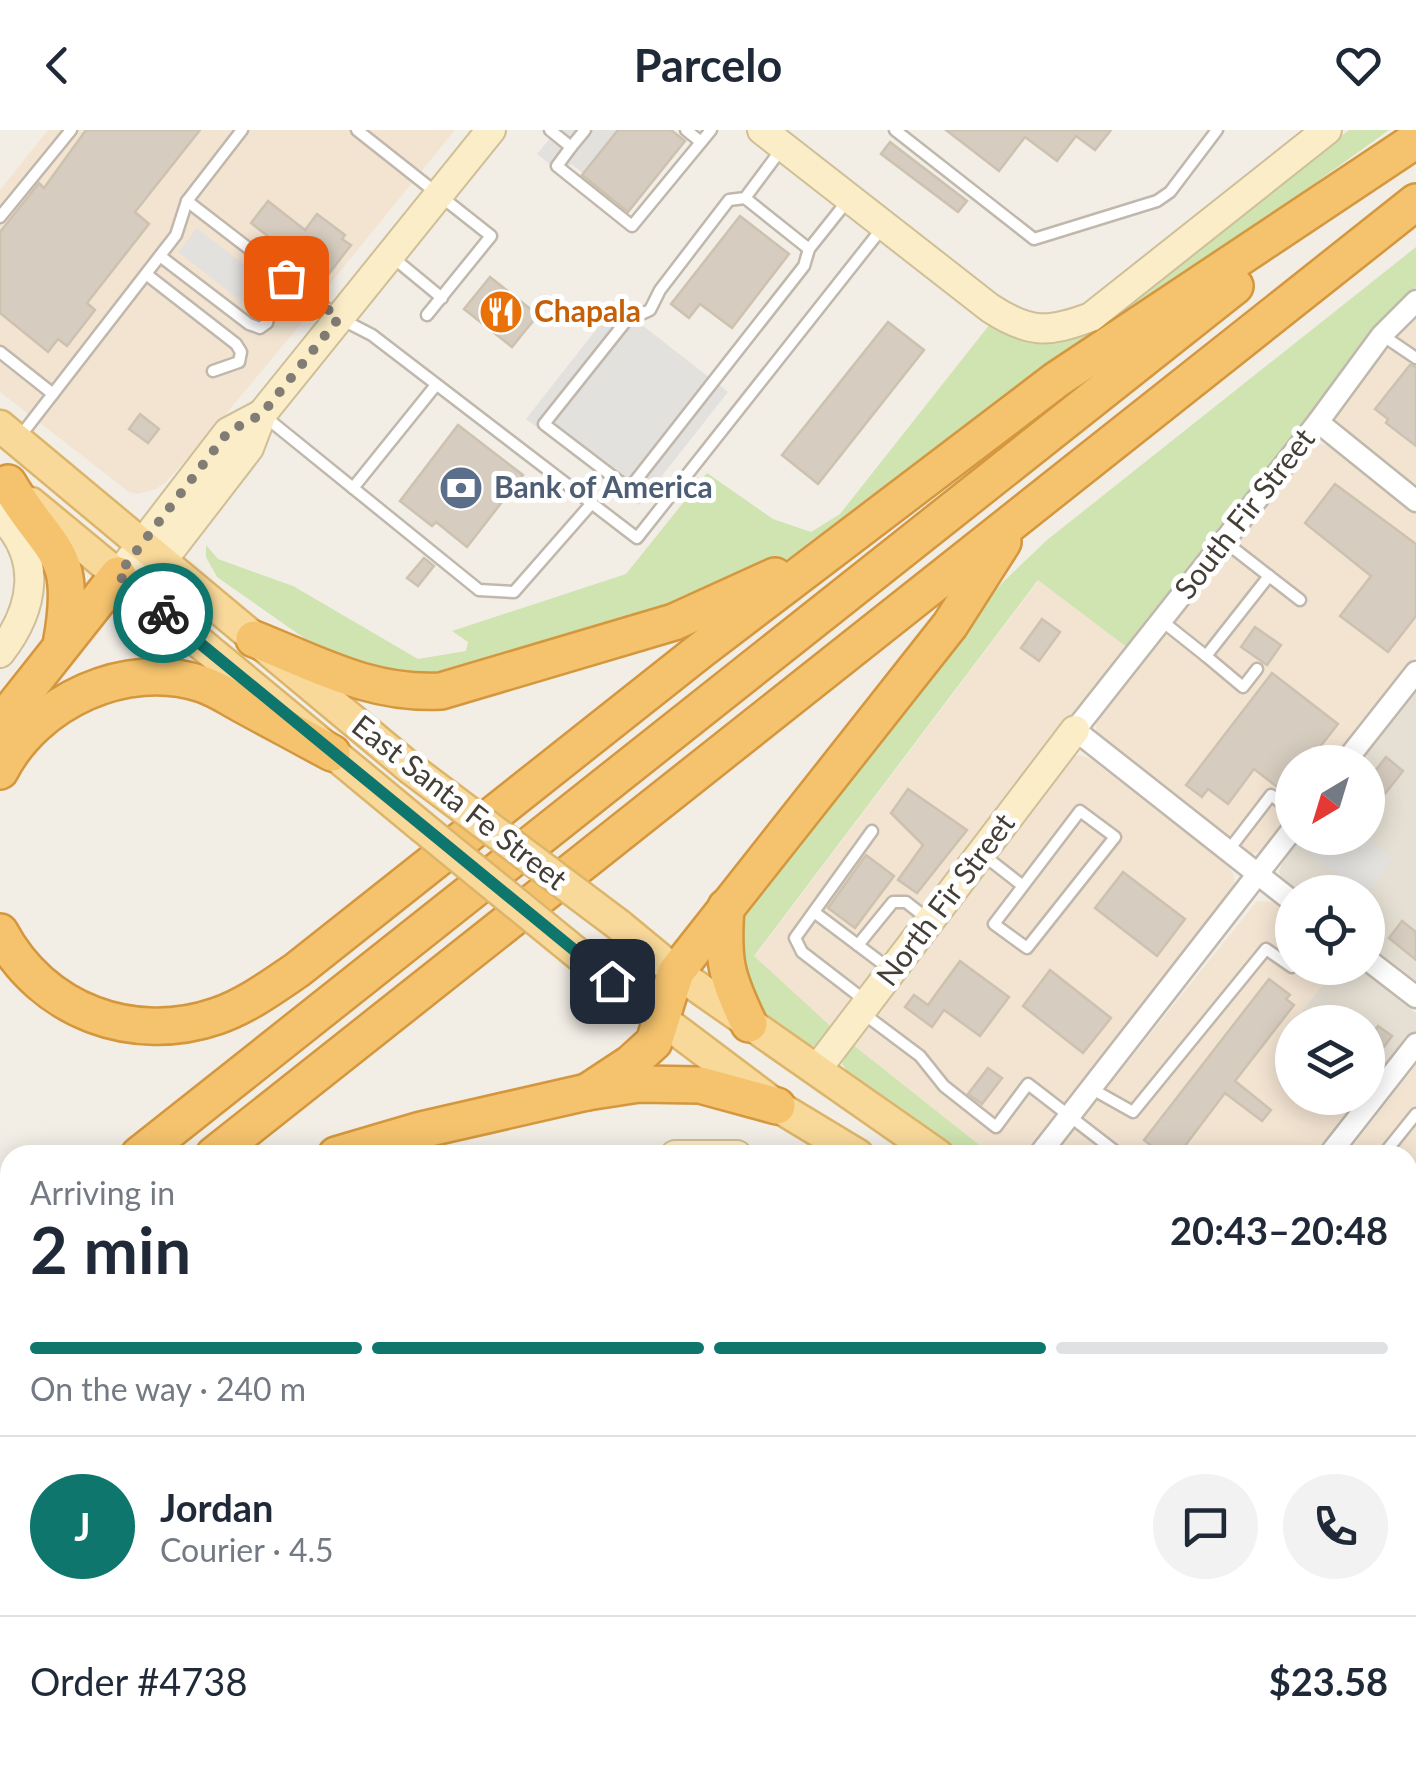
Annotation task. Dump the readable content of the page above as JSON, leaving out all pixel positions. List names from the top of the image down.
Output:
{
  "streets": {
    "main road": ["East Santa Fe Street", "North Fir Street"],
    "street": ["South Fir Street"]
  },
  "crossings": [
    ["South Fir Street", "North Fir Street"],
    ["East Santa Fe Street", "North Fir Street"]
  ],
  "places": {
    "restaurant": ["Chapala"],
    "bank": ["Bank of America"]
  },
  "north": "bottom left",
  "page": {
    "header": "Parcelo",
    "heading": ["2 min", "Arriving in", "20:43–20:48"],
    "panel": [
      "Jordan",
      "Courier · 4.5",
      "Order #4738",
      "$23.58"
    ],
    "bar": "On the way · 240 m",
    "round": "J"
  }
}
